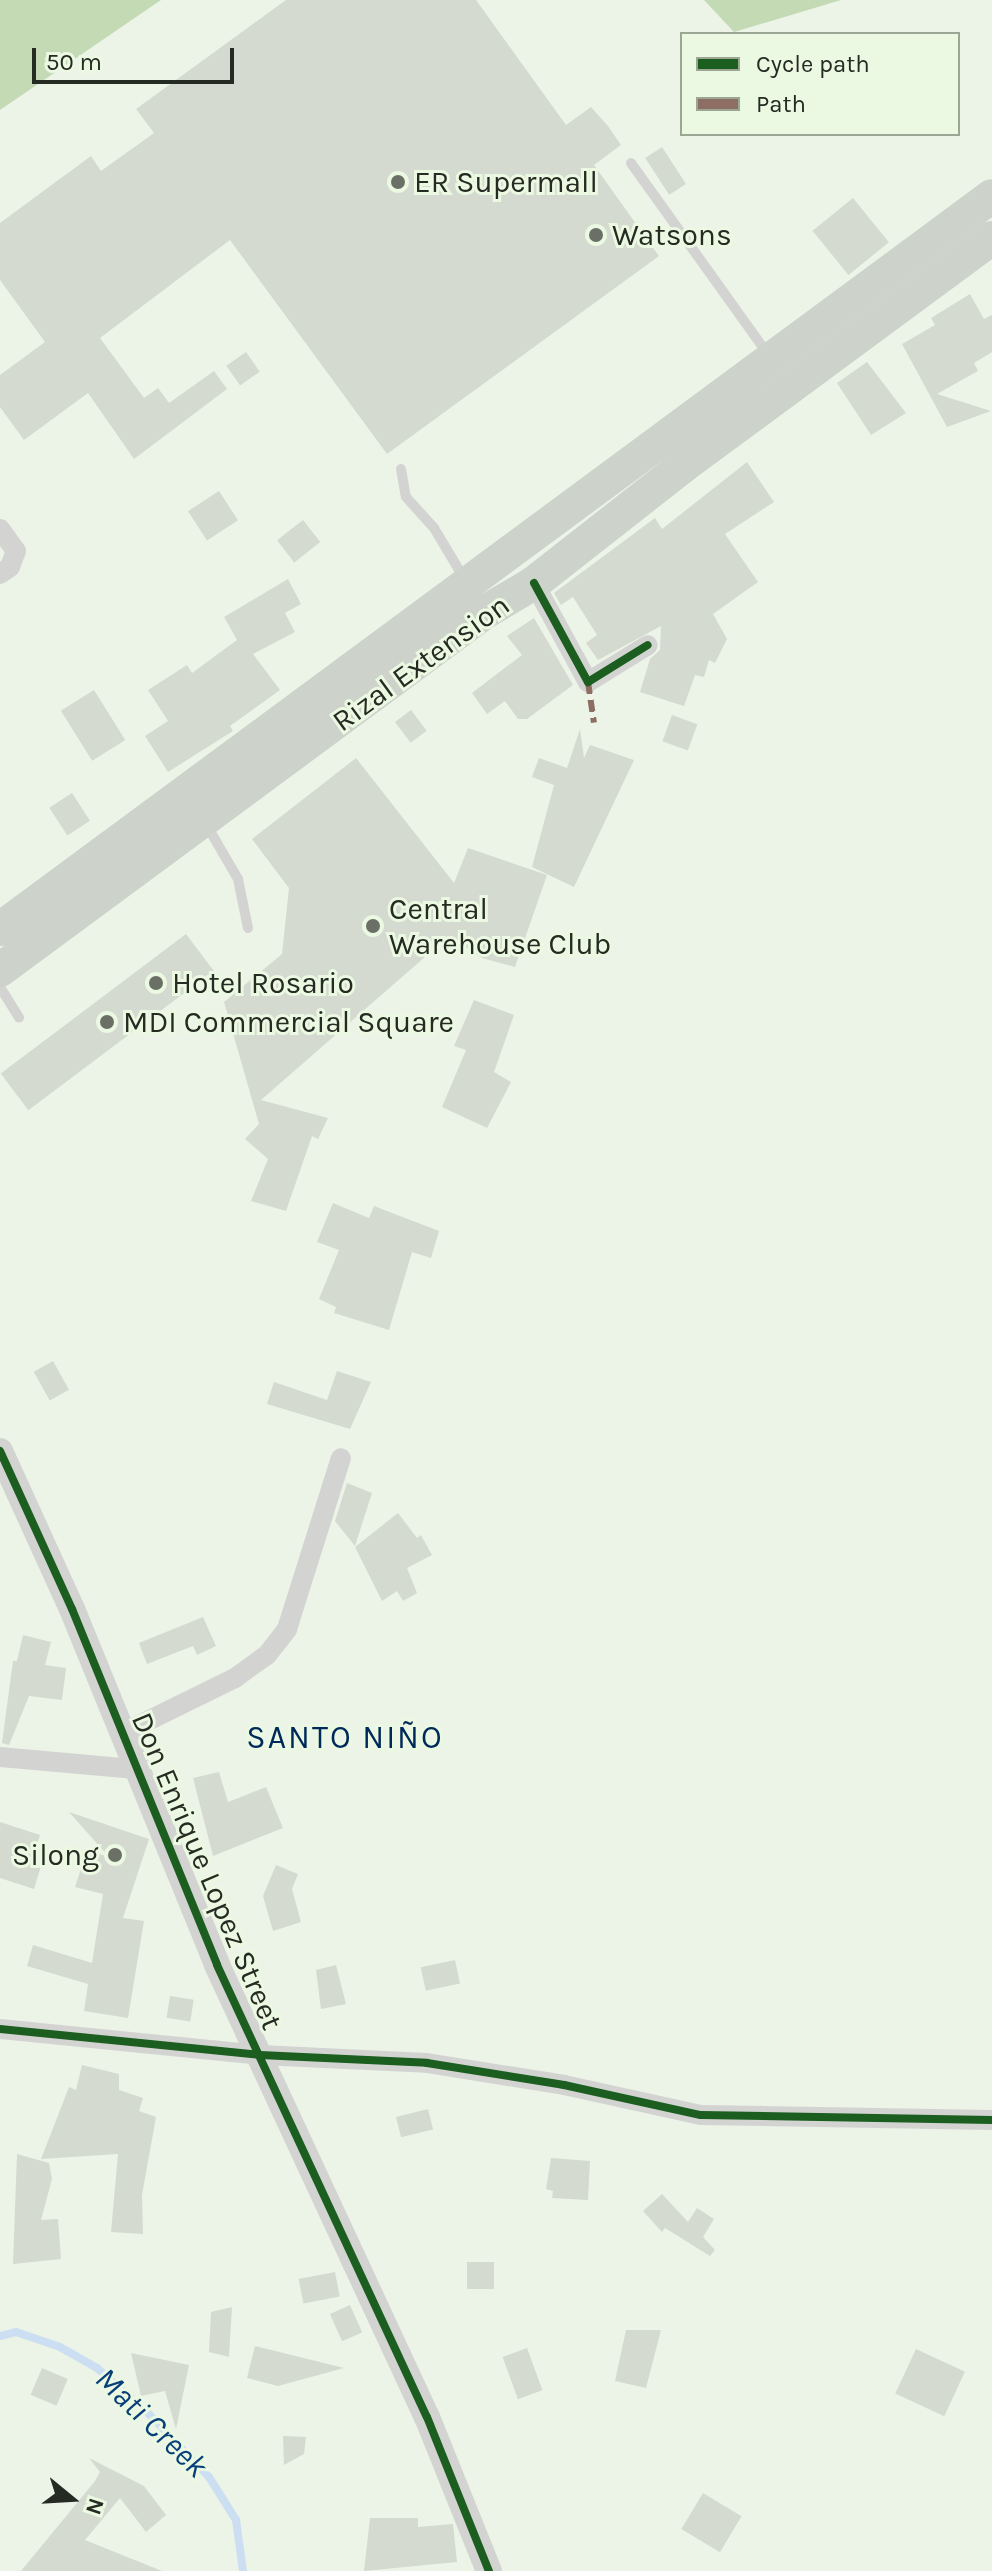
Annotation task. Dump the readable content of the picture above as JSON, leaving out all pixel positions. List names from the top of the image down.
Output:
{
  "streets": {
    "main road": ["Rizal Extension"],
    "street": ["Don Enrique Lopez Street"]
  },
  "districts": ["SANTO NIÑO"],
  "water": ["Mati Creek"],
  "places": [
    "ER Supermall",
    "Watsons",
    "Central Warehouse Club",
    "Hotel Rosario",
    "MDI Commercial Square",
    "Silong"
  ],
  "legend": ["Cycle path", "Path"],
  "scale_bar": "50 m",
  "north": "right"
}
